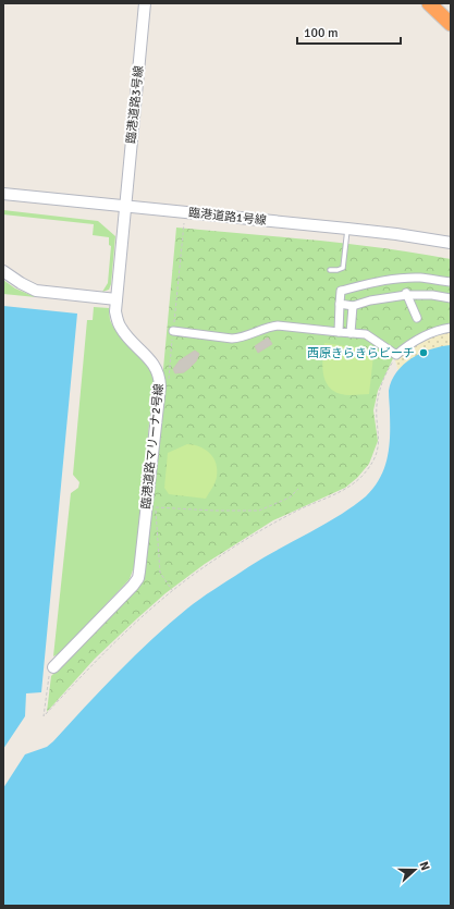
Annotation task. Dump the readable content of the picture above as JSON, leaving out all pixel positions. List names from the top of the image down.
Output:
{
  "streets": {
    "street": ["臨港道路3号線", "臨港道路1号線", "臨港道路マリーナ2号線"]
  },
  "crossings": [
    ["臨港道路3号線", "臨港道路1号線"],
    ["臨港道路3号線", "臨港道路マリーナ2号線"],
    ["臨港道路1号線", "臨港道路マリーナ2号線"]
  ],
  "places": ["西原きらきらビーチ"],
  "scale_bar": "100 m",
  "north": "right"
}
